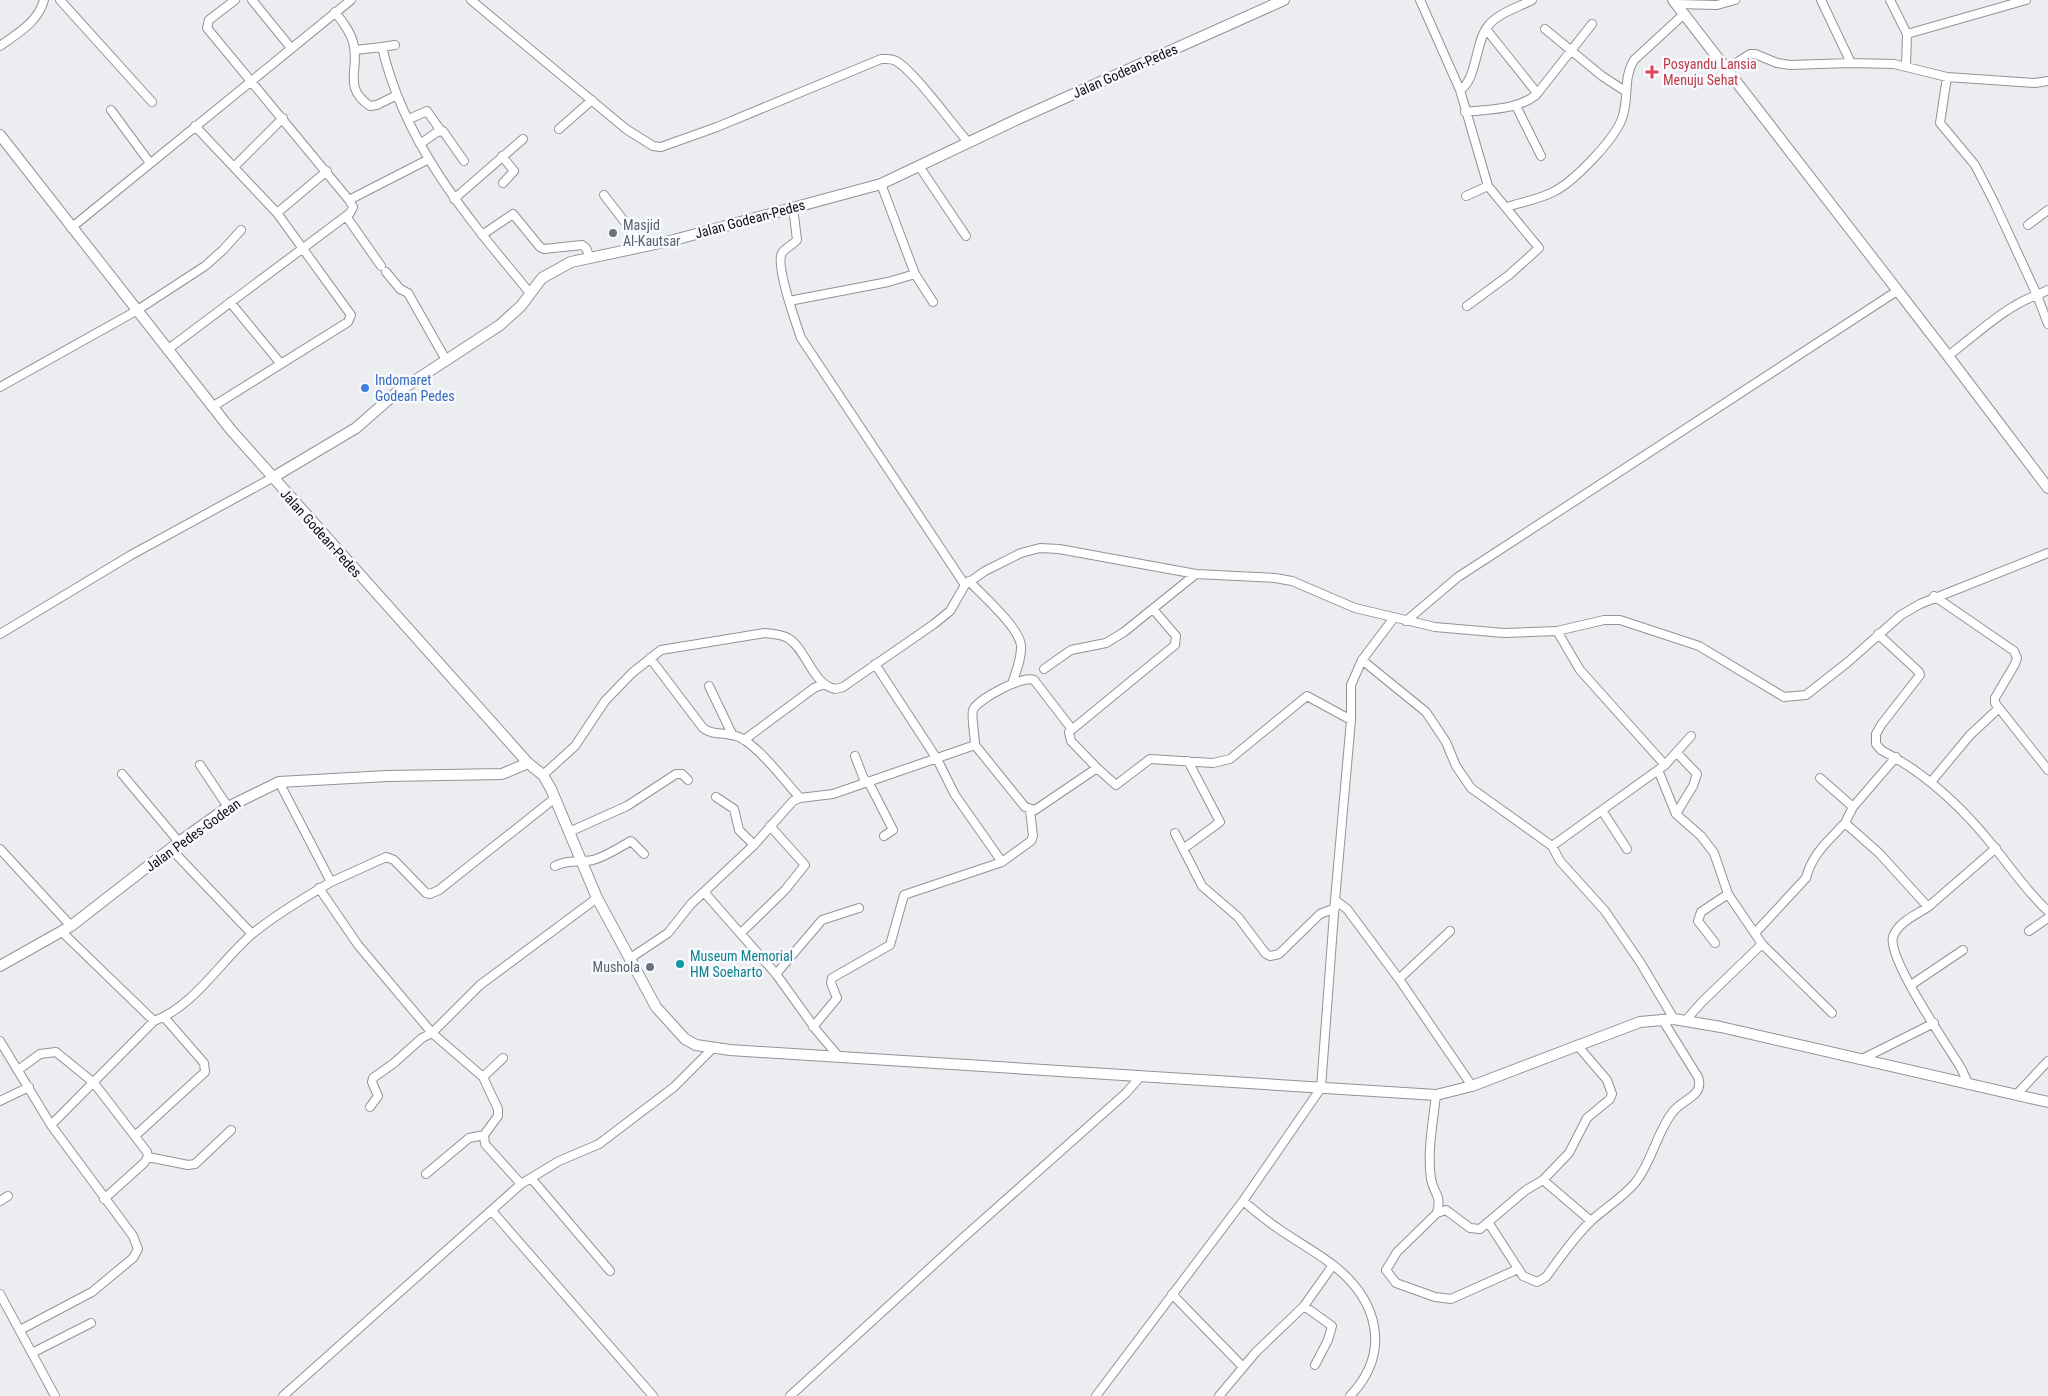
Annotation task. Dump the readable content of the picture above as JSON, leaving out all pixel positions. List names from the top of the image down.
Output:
{
  "streets": {
    "street": ["Jalan Godean-Pedes", "Jalan Pedes-Godean"]
  },
  "crossings": [
    ["Jalan Godean-Pedes", "Jalan Pedes-Godean"]
  ],
  "places": {
    "health": ["Posyandu Lansia Menuju Sehat"],
    "other": [
      "Masjid Al-Kautsar",
      "Indomaret Godean Pedes",
      "Museum Memorial HM Soeharto",
      "Mushola"
    ]
  }
}
